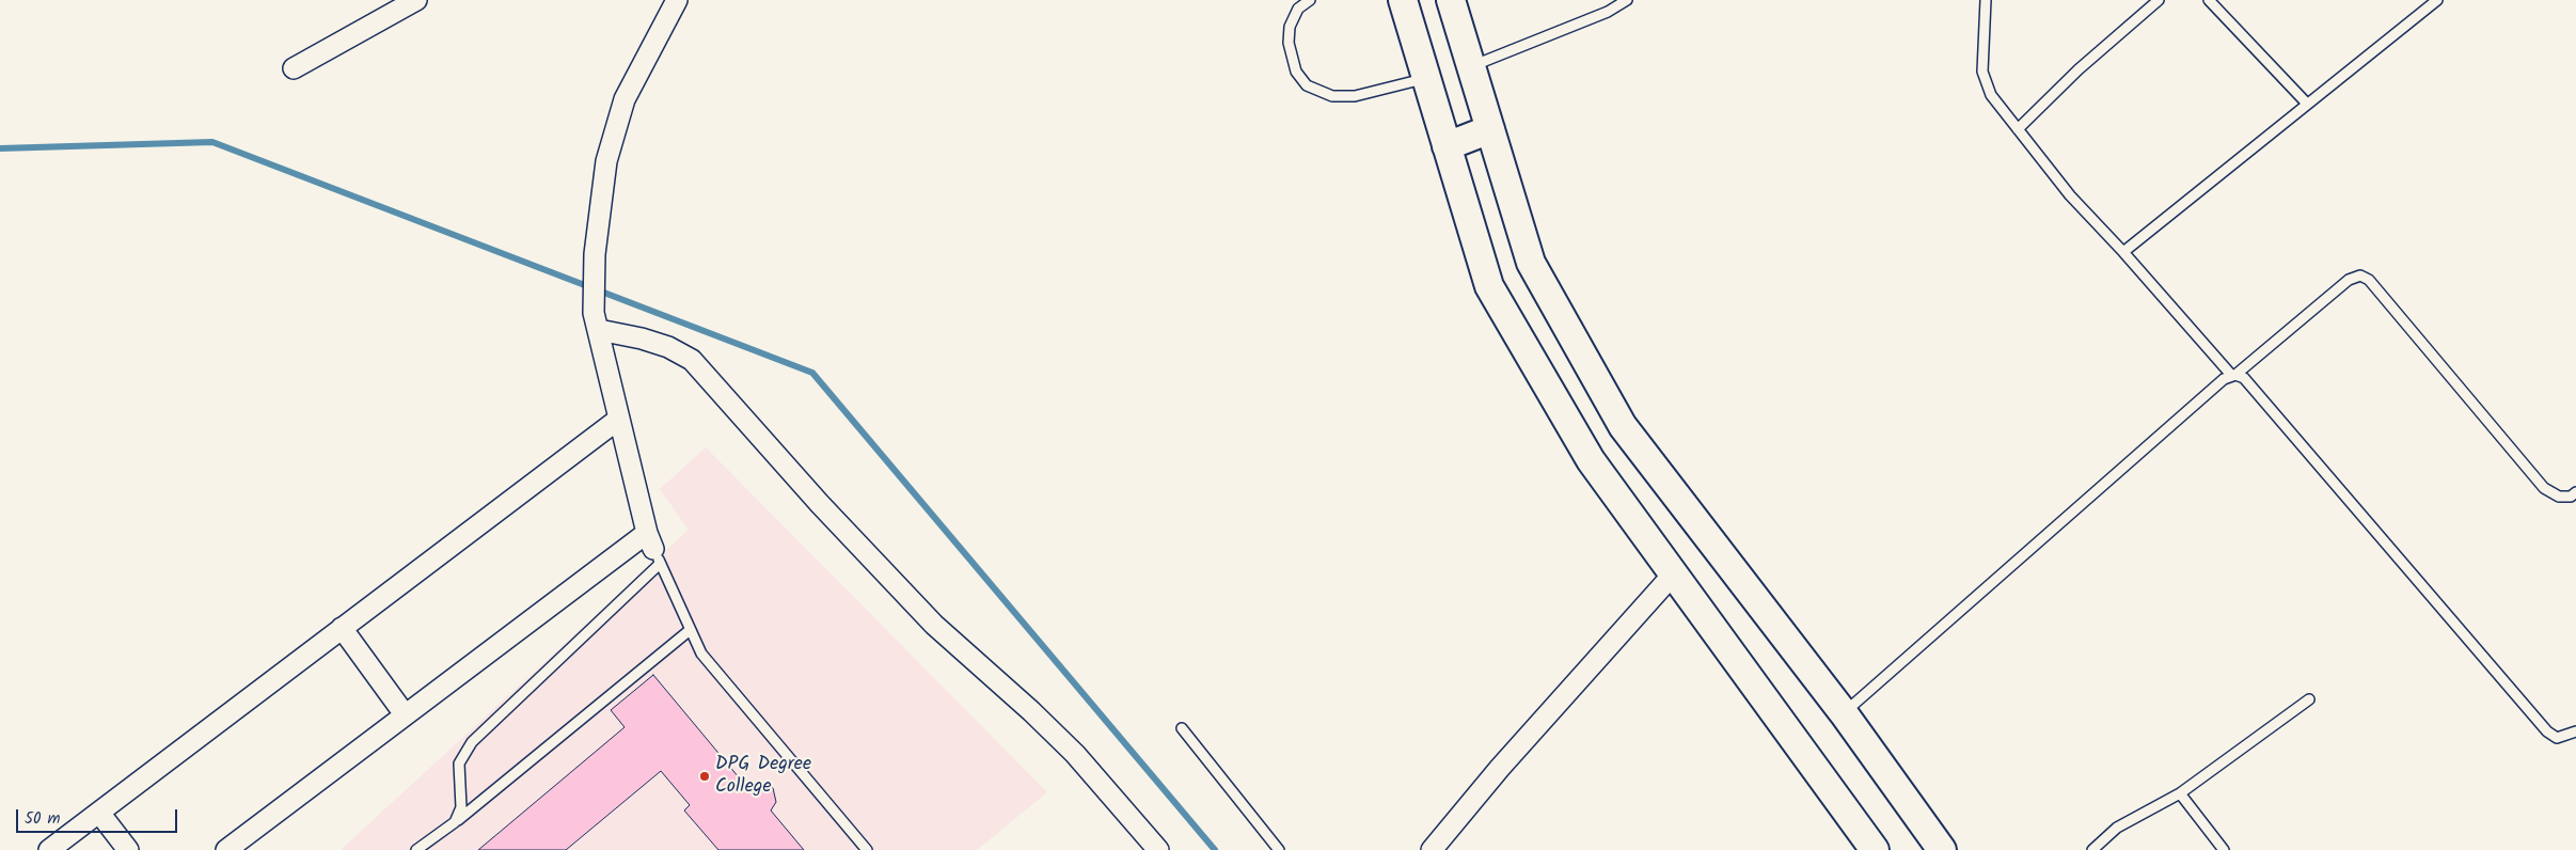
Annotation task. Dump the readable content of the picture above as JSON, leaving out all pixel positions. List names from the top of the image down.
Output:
{
  "places": ["DPG Degree College"],
  "scale_bar": "50 m"
}
